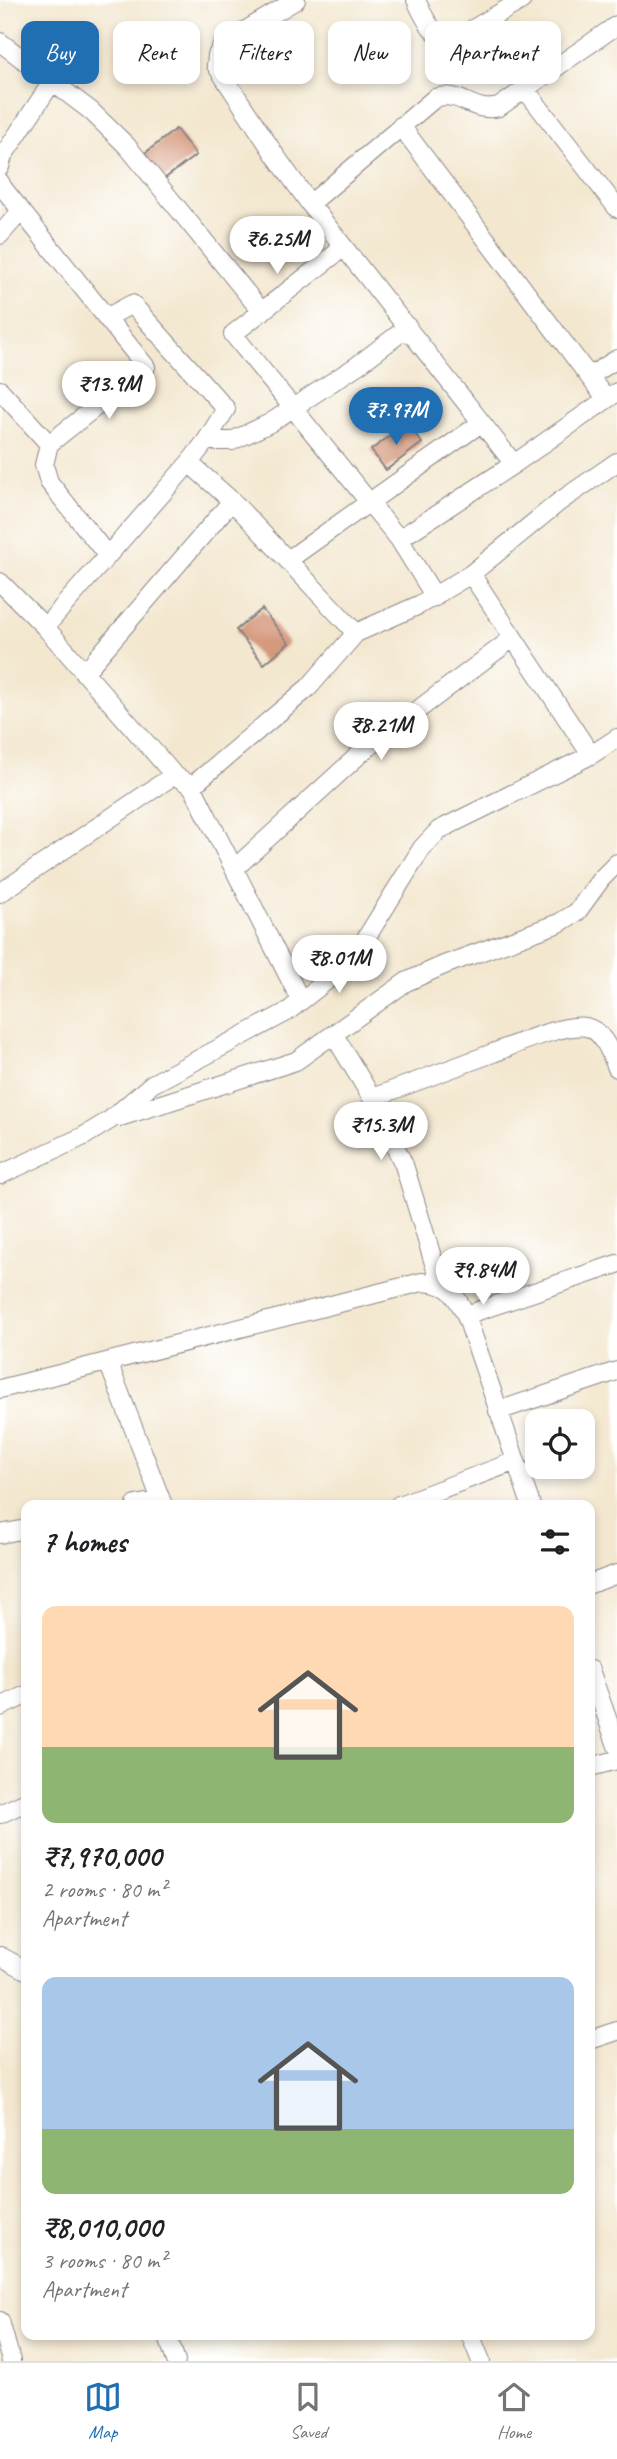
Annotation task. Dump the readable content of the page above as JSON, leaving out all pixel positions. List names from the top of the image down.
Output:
{
  "page": {
    "chip": [
      "Buy",
      "Rent",
      "Filters",
      "New",
      "Apartment"
    ],
    "price": [
      "₹6.25M",
      "₹13.9M",
      "₹7.97M",
      "₹8.21M",
      "₹8.01M",
      "₹15.3M",
      "₹9.84M"
    ],
    "heading": "7 homes",
    "list": [
      {
        "name": "₹7,970,000",
        "note": "2 rooms · 80 m² · Apartment"
      },
      {
        "name": "₹8,010,000",
        "note": "3 rooms · 80 m² · Apartment"
      }
    ],
    "tabs": ["Map", "Saved", "Home"]
  }
}
